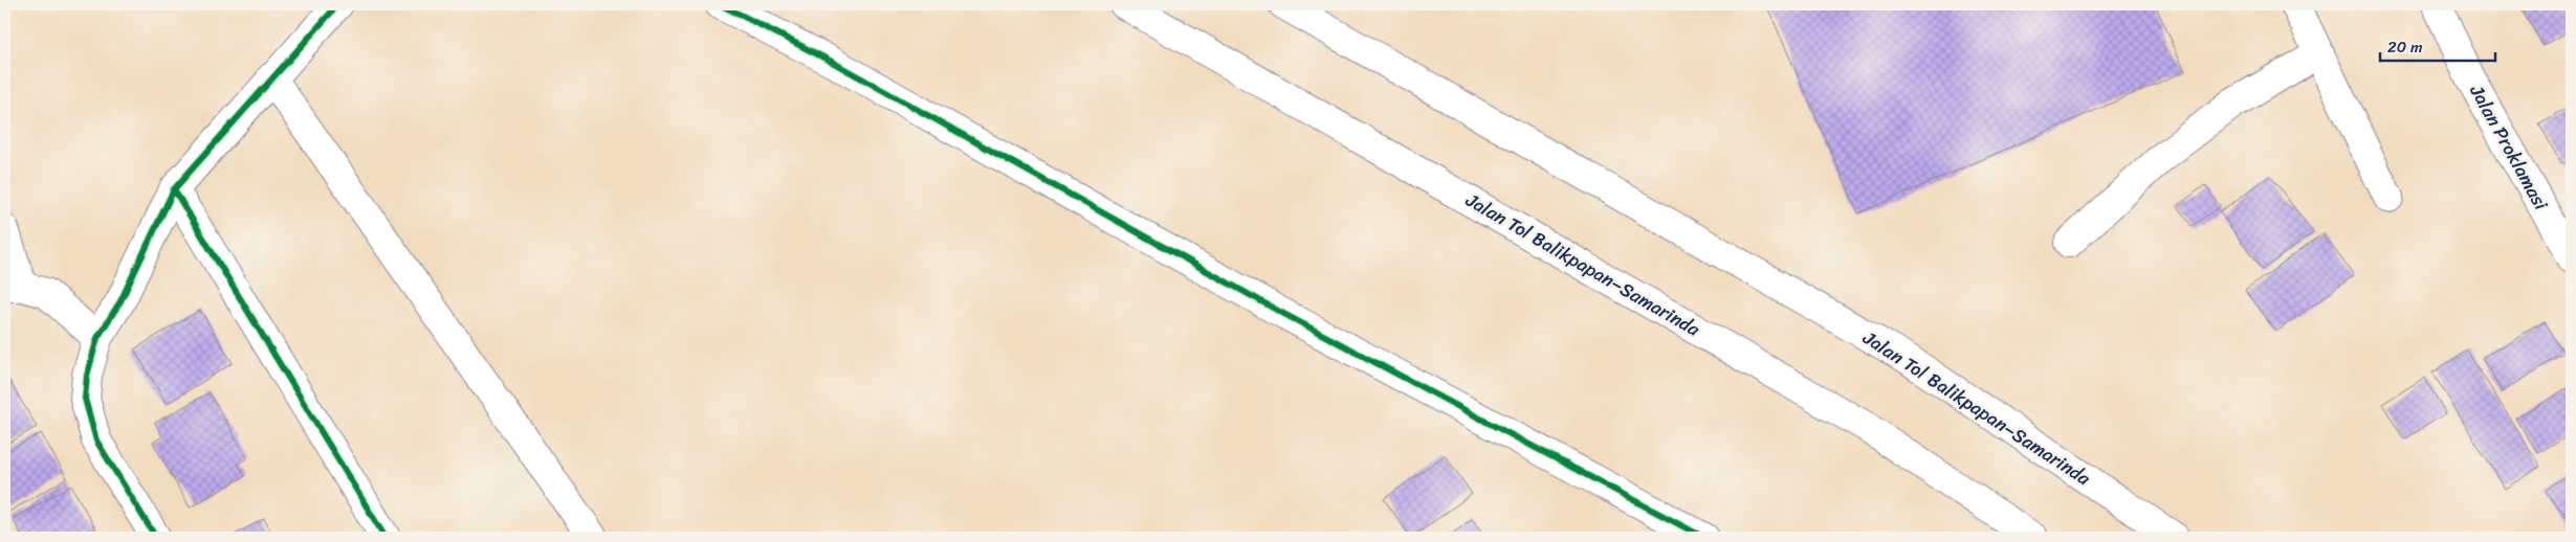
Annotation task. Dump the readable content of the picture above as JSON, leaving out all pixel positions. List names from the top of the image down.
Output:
{
  "streets": {
    "main road": ["Jalan Proklamasi", "Jalan Tol Balikpapan–Samarinda"]
  },
  "scale_bar": "20 m"
}
